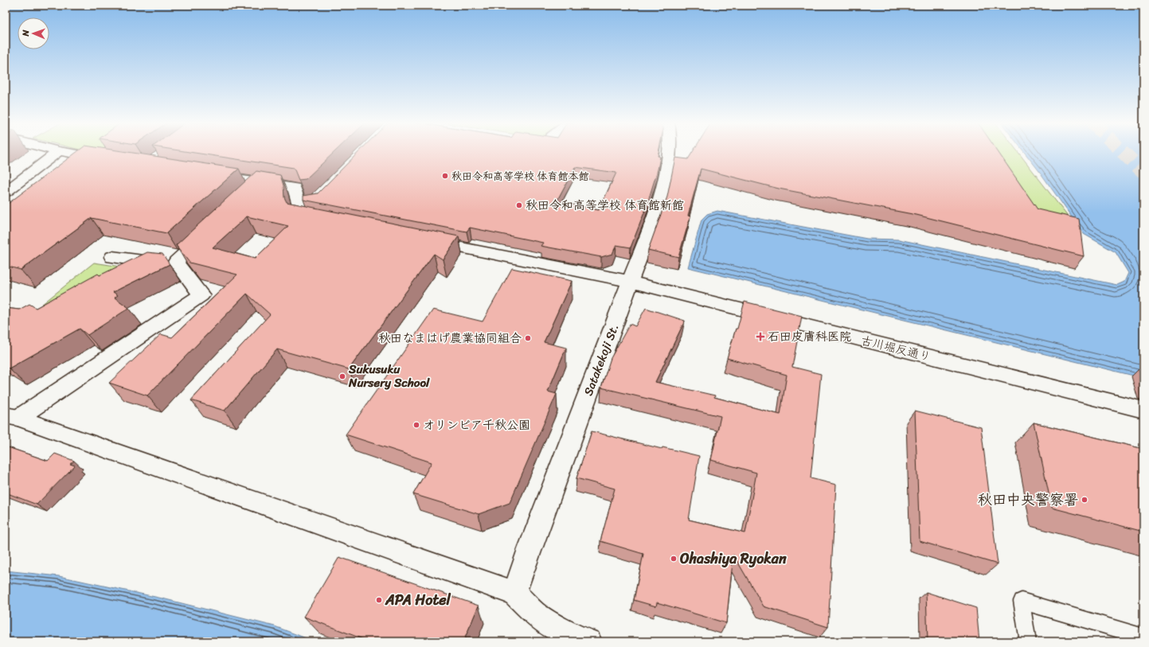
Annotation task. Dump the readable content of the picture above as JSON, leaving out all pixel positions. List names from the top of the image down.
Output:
{
  "streets": {
    "street": ["古川堀反通り", "Satakekoji St."]
  },
  "crossings": [
    ["古川堀反通り", "Satakekoji St."]
  ],
  "places": {
    "other": [
      "秋田令和高等学校 体育館本館",
      "秋田令和高等学校 体育館新館",
      "秋田なまはげ農業協同組合",
      "Sukusuku Nursery School",
      "オリンピア千秋公園",
      "秋田中央警察署",
      "Ohashiya Ryokan",
      "APA Hotel"
    ],
    "health": ["石田皮膚科医院"]
  },
  "north": "left"
}
